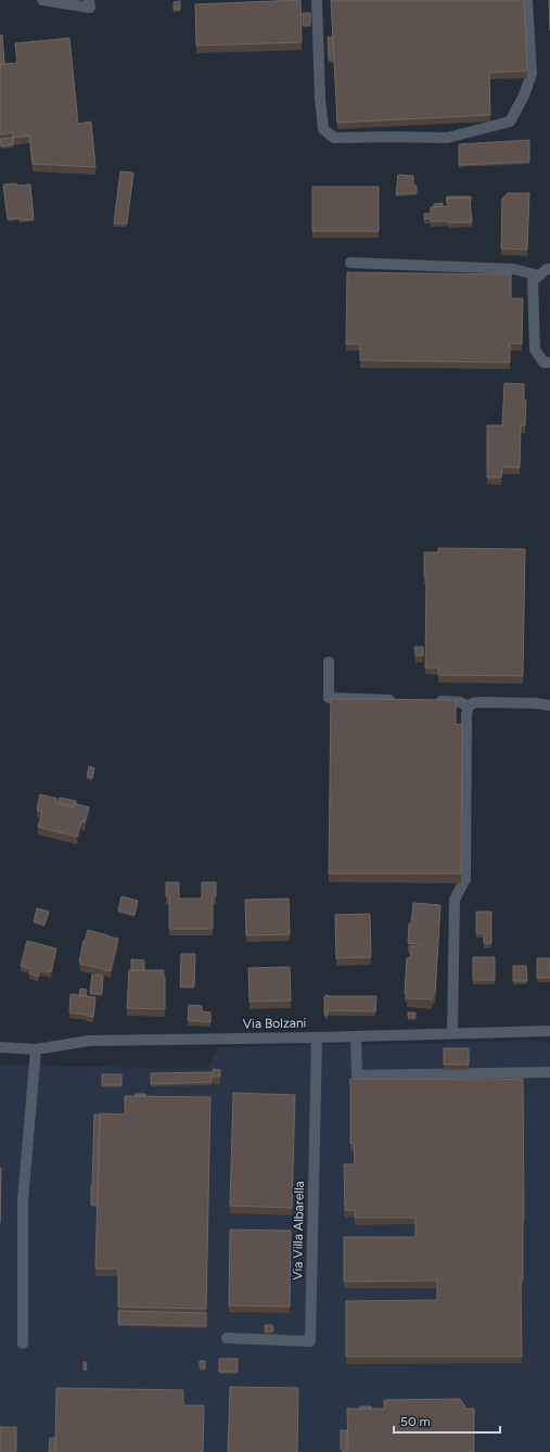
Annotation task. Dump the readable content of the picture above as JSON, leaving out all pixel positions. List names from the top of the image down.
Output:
{
  "streets": {
    "street": ["Via Bolzani", "Via Villa Albarella"]
  },
  "crossings": [
    ["Via Bolzani", "Via Villa Albarella"]
  ],
  "scale_bar": "50 m"
}
